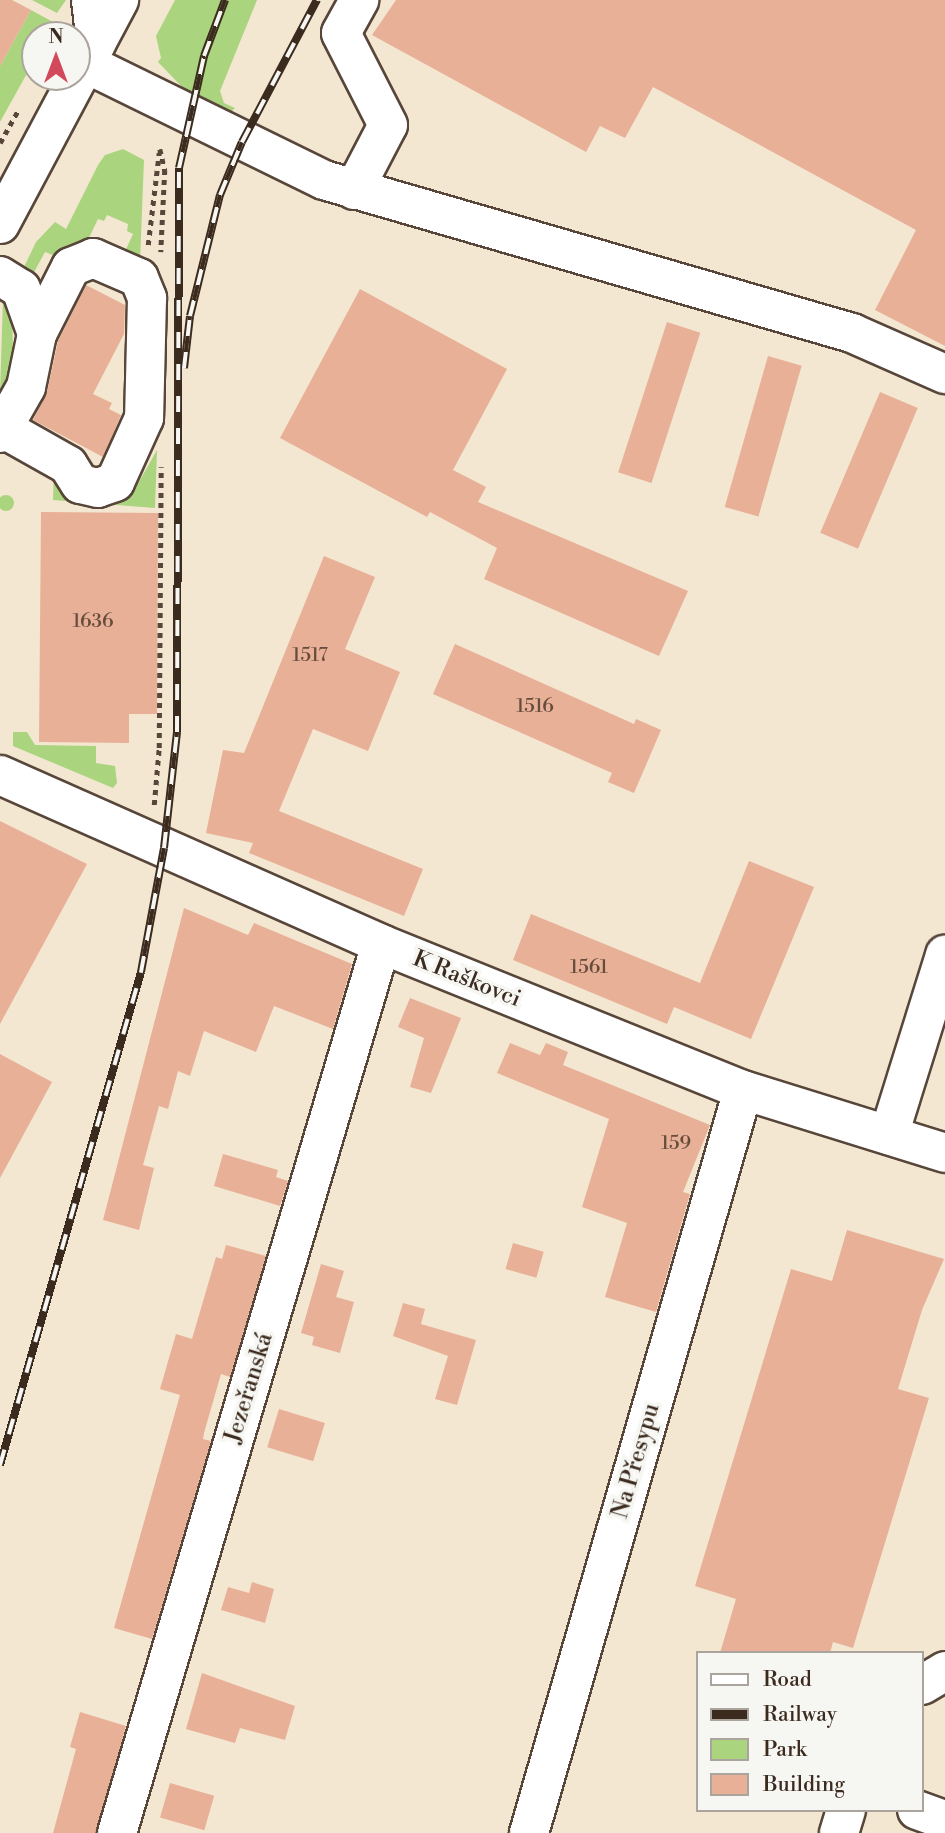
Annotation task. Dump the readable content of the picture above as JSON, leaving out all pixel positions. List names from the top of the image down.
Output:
{
  "streets": {
    "street": ["K Raškovci", "Jezeřanská", "Na Přesypu"]
  },
  "crossings": [
    ["K Raškovci", "Jezeřanská"],
    ["K Raškovci", "Na Přesypu"]
  ],
  "house_numbers": [
    "1636",
    "1517",
    "1516",
    "1561",
    "159"
  ],
  "legend": [
    "Road",
    "Railway",
    "Park",
    "Building"
  ],
  "north": "top"
}
